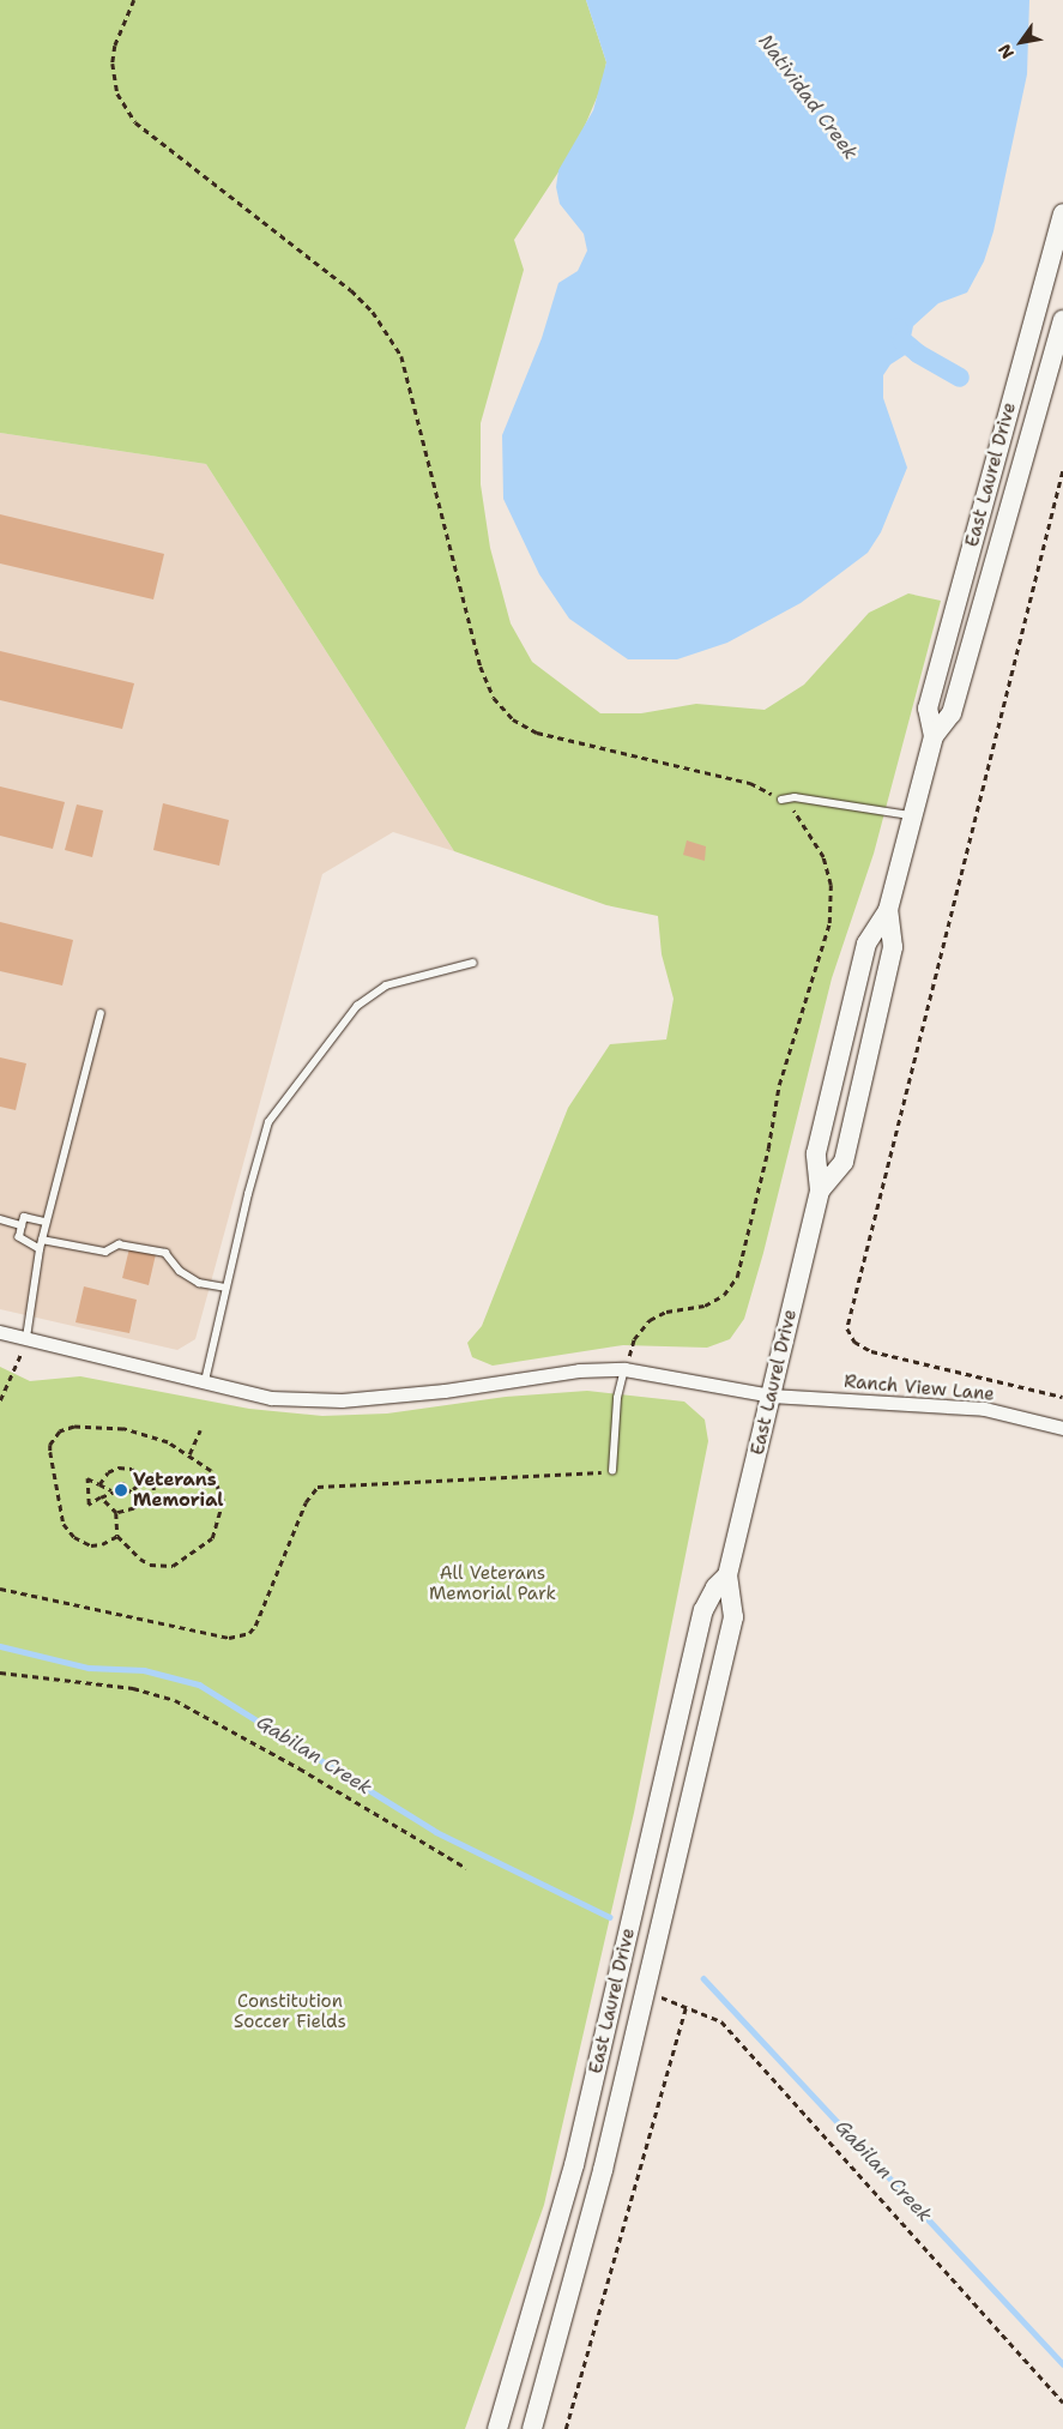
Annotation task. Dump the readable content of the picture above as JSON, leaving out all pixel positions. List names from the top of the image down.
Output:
{
  "streets": {
    "main road": ["East Laurel Drive"],
    "street": ["Ranch View Lane"]
  },
  "crossings": [
    ["East Laurel Drive", "Ranch View Lane"]
  ],
  "water": ["Natividad Creek", "Gabilan Creek"],
  "parks": ["All Veterans Memorial Park", "Constitution Soccer Fields"],
  "places": ["Veterans Memorial"],
  "north": "bottom left"
}
